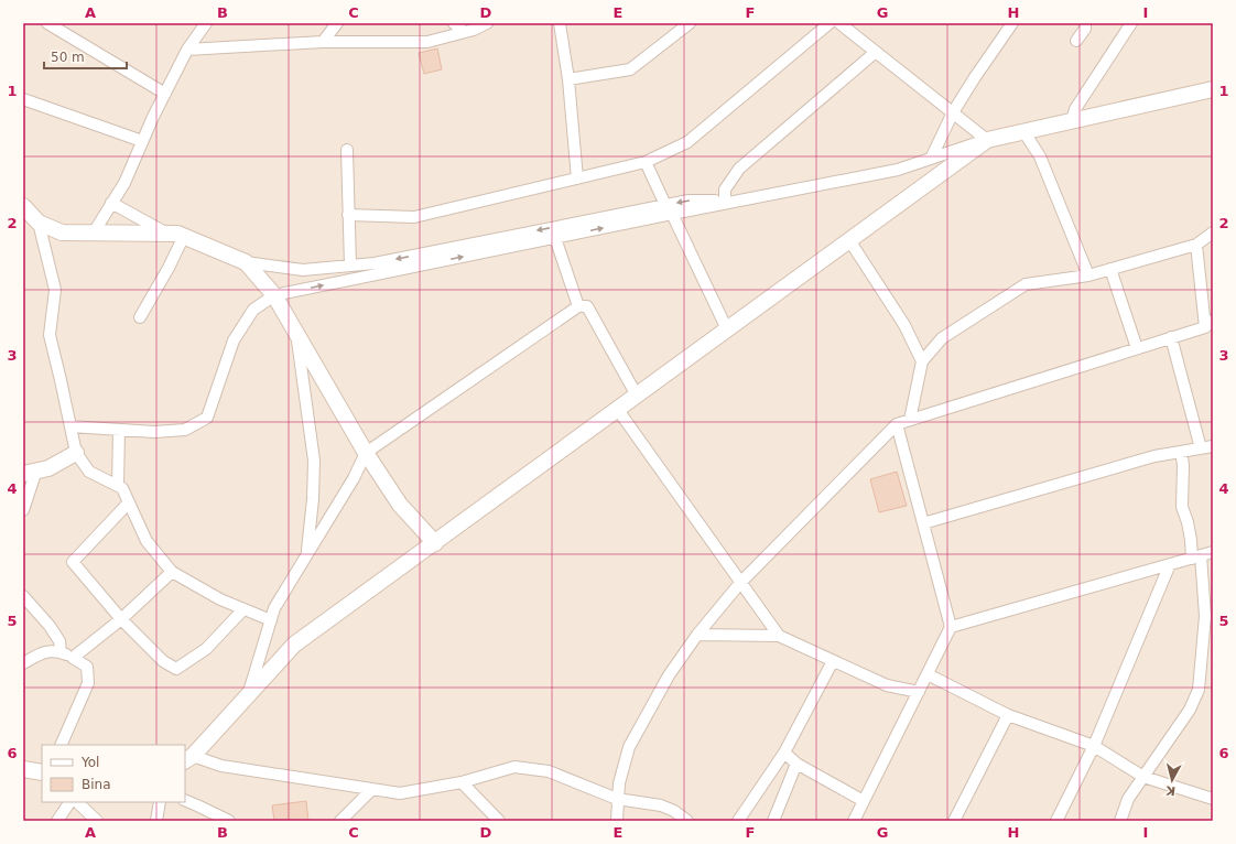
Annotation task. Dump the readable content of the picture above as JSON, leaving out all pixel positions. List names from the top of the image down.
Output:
{
  "legend": ["Yol", "Bina"],
  "scale_bar": "50 m",
  "north": "bottom",
  "grid": {
    "columns": [
      "A",
      "B",
      "C",
      "D",
      "E",
      "F",
      "G",
      "H",
      "I"
    ],
    "rows": [
      "1",
      "2",
      "3",
      "4",
      "5",
      "6"
    ]
  }
}
